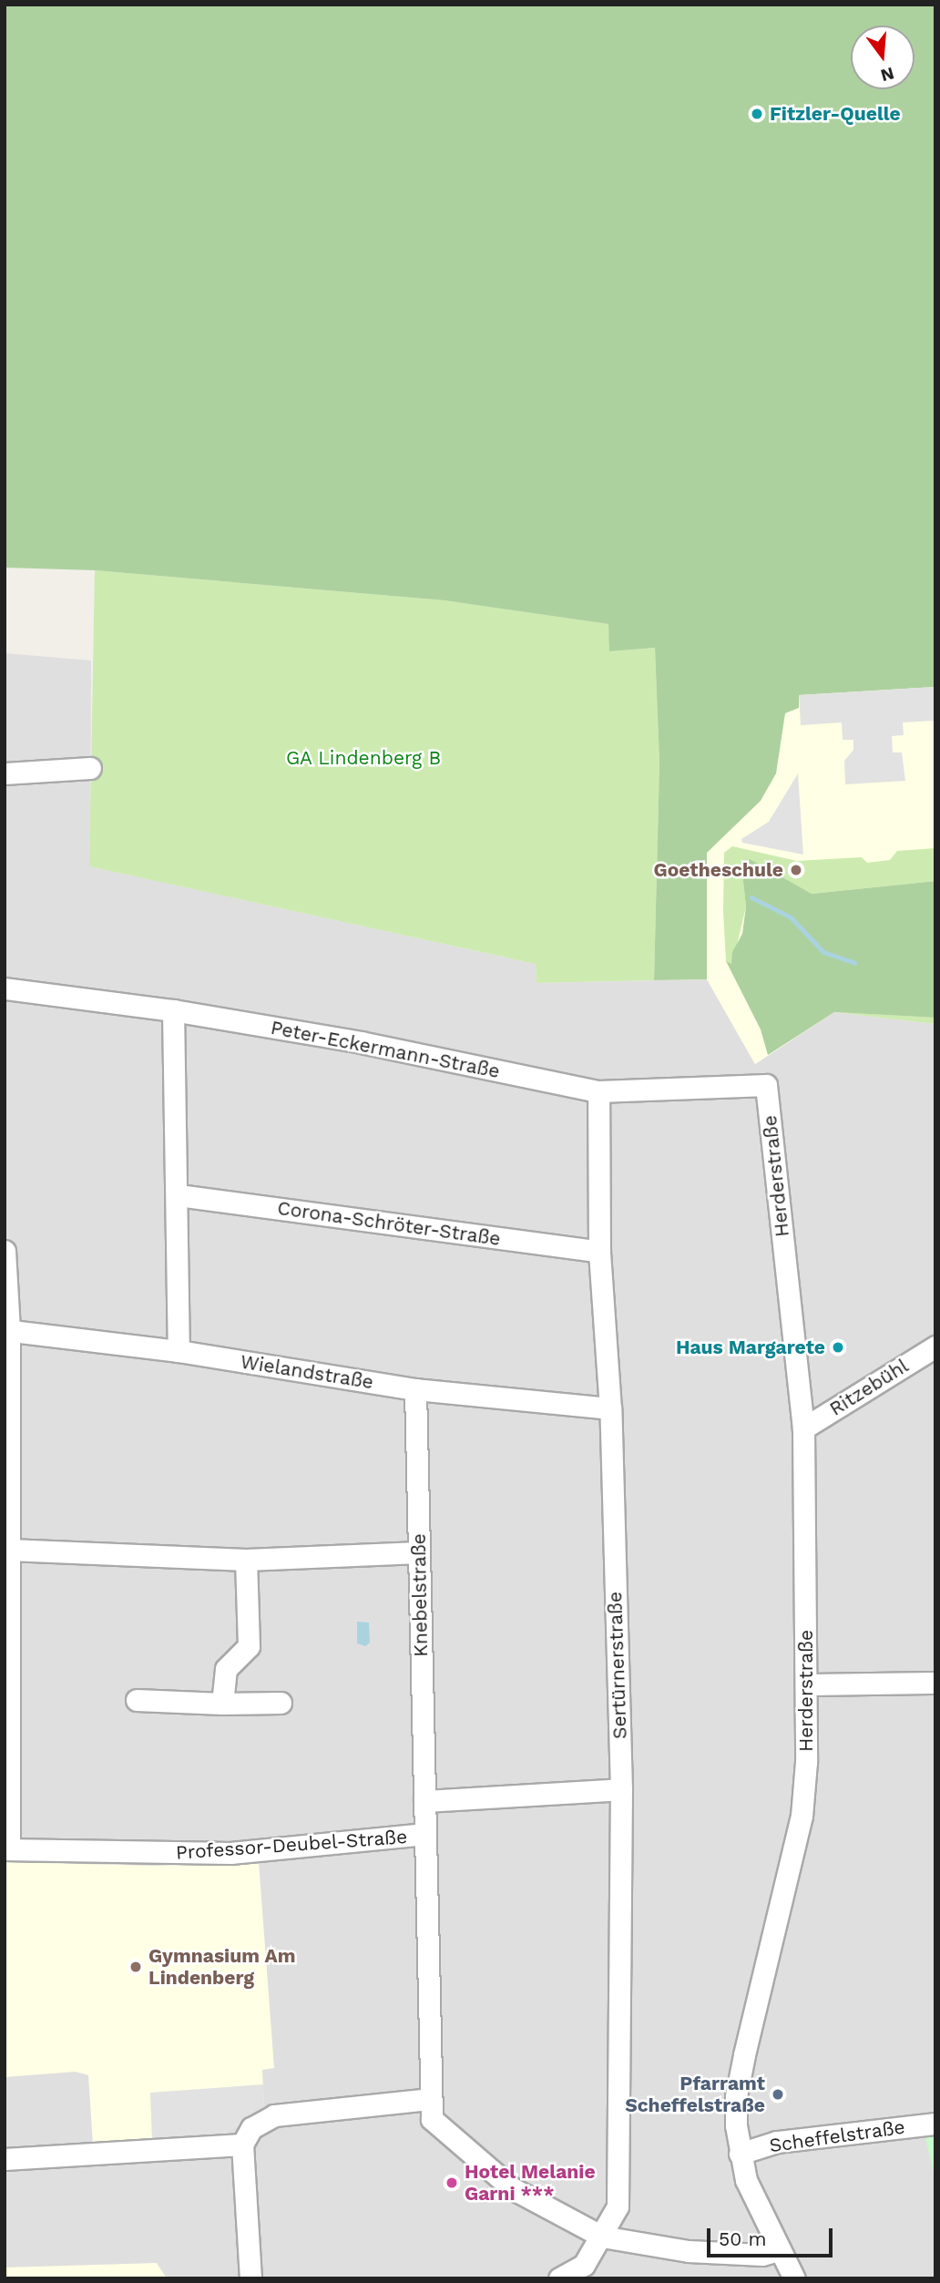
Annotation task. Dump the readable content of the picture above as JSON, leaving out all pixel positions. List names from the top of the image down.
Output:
{
  "streets": {
    "street": [
      "Peter-Eckermann-Straße",
      "Herderstraße",
      "Corona-Schröter-Straße",
      "Wielandstraße",
      "Ritzebühl",
      "Knebelstraße",
      "Sertürnerstraße",
      "Professor-Deubel-Straße",
      "Scheffelstraße"
    ]
  },
  "crossings": [
    ["Peter-Eckermann-Straße", "Herderstraße"],
    ["Peter-Eckermann-Straße", "Sertürnerstraße"],
    ["Herderstraße", "Ritzebühl"],
    ["Herderstraße", "Scheffelstraße"],
    ["Corona-Schröter-Straße", "Sertürnerstraße"],
    ["Wielandstraße", "Knebelstraße"],
    ["Wielandstraße", "Sertürnerstraße"],
    ["Knebelstraße", "Professor-Deubel-Straße"]
  ],
  "parks": ["GA Lindenberg B"],
  "places": [
    "Fitzler-Quelle",
    "Goetheschule",
    "Haus Margarete",
    "Gymnasium Am Lindenberg",
    "Pfarramt Scheffelstraße",
    "Hotel Melanie Garni ***"
  ],
  "scale_bar": "50 m",
  "north": "bottom"
}
